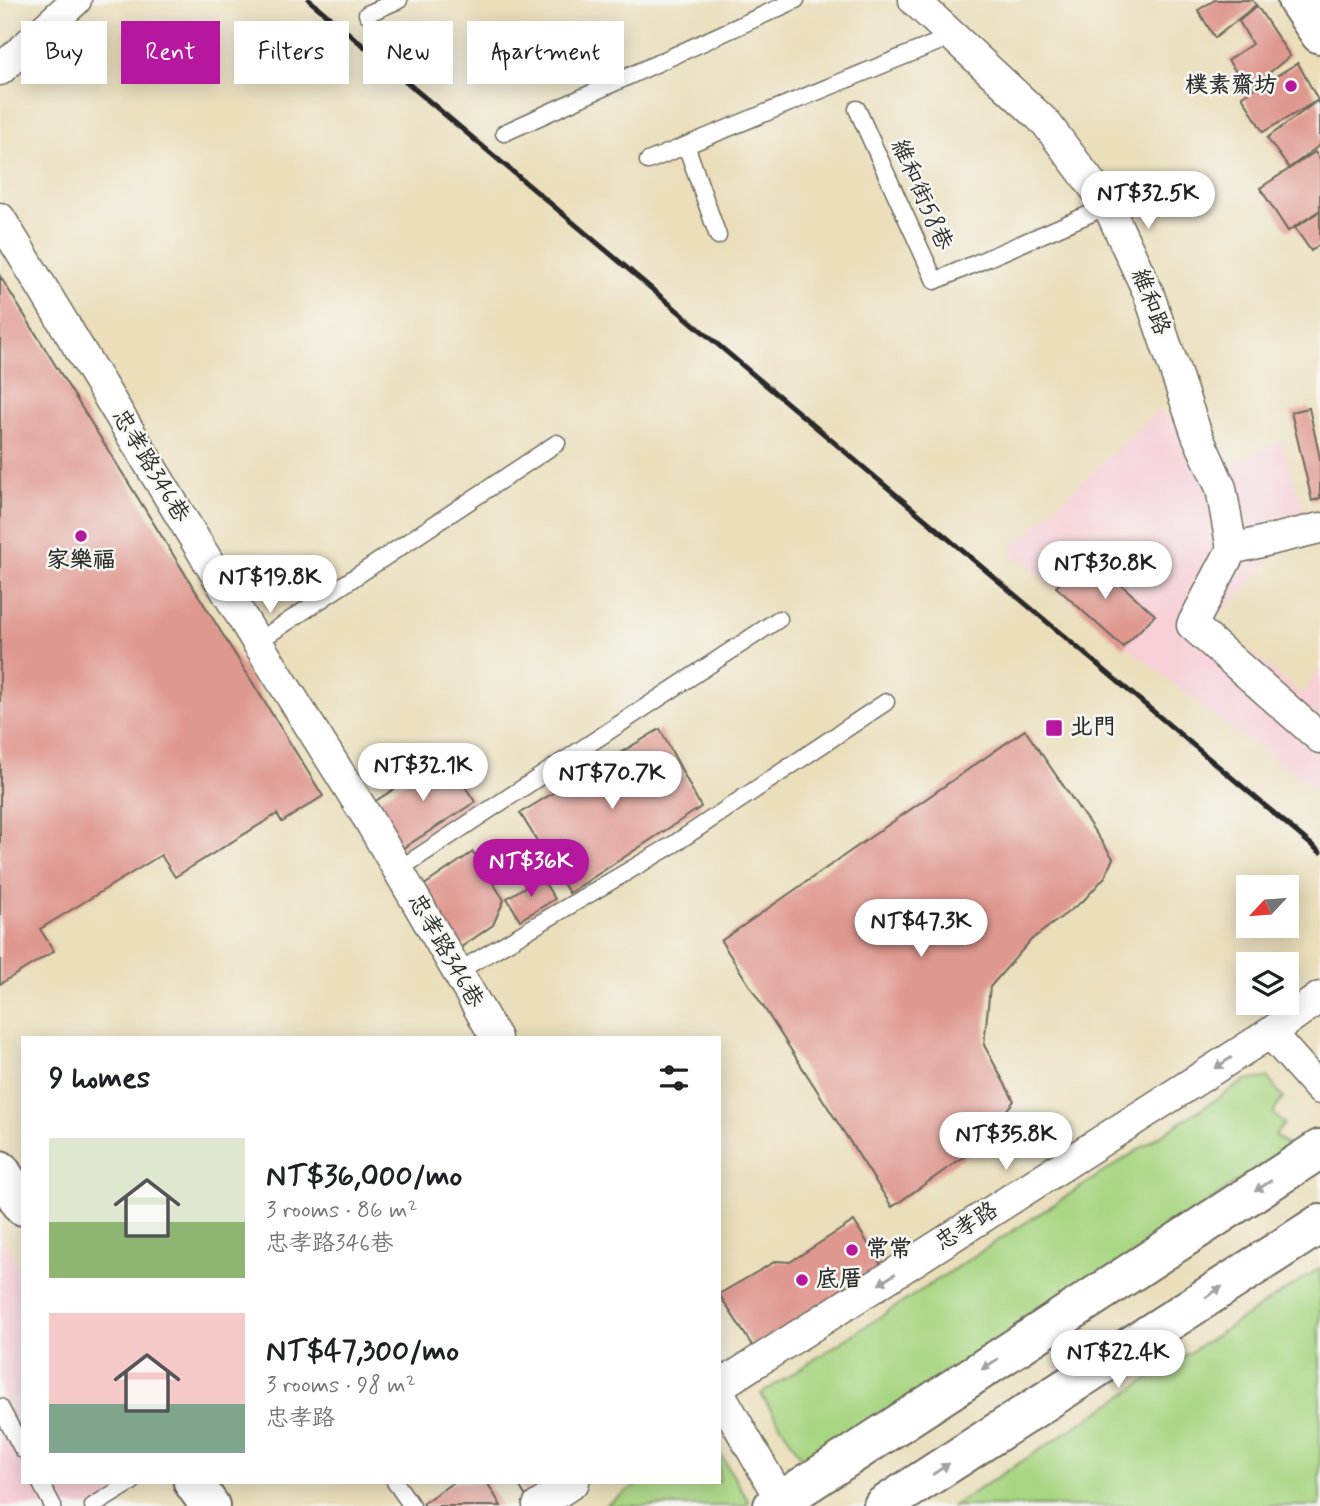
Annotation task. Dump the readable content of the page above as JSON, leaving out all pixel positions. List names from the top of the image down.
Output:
{
  "streets": {
    "street": ["維和路", "忠孝路346巷", "忠孝路"],
    "lane": ["維和街58巷"]
  },
  "crossings": [
    ["維和街58巷", "維和路"]
  ],
  "places": {
    "other": [
      "樸素齋坊",
      "家樂福",
      "常常",
      "底厝"
    ],
    "transit": ["北門"]
  },
  "north": "bottom left",
  "page": {
    "chip": [
      "Buy",
      "Rent",
      "Filters",
      "New",
      "Apartment"
    ],
    "price": [
      "NT$32.5K",
      "NT$30.8K",
      "NT$19.8K",
      "NT$32.1K",
      "NT$70.7K",
      "NT$36K",
      "NT$47.3K",
      "NT$35.8K",
      "NT$22.4K"
    ],
    "heading": "9 homes",
    "list": [
      {
        "name": "NT$36,000/mo",
        "note": "3 rooms · 86 m² · 忠孝路346巷"
      },
      {
        "name": "NT$47,300/mo",
        "note": "3 rooms · 98 m² · 忠孝路"
      }
    ]
  }
}
